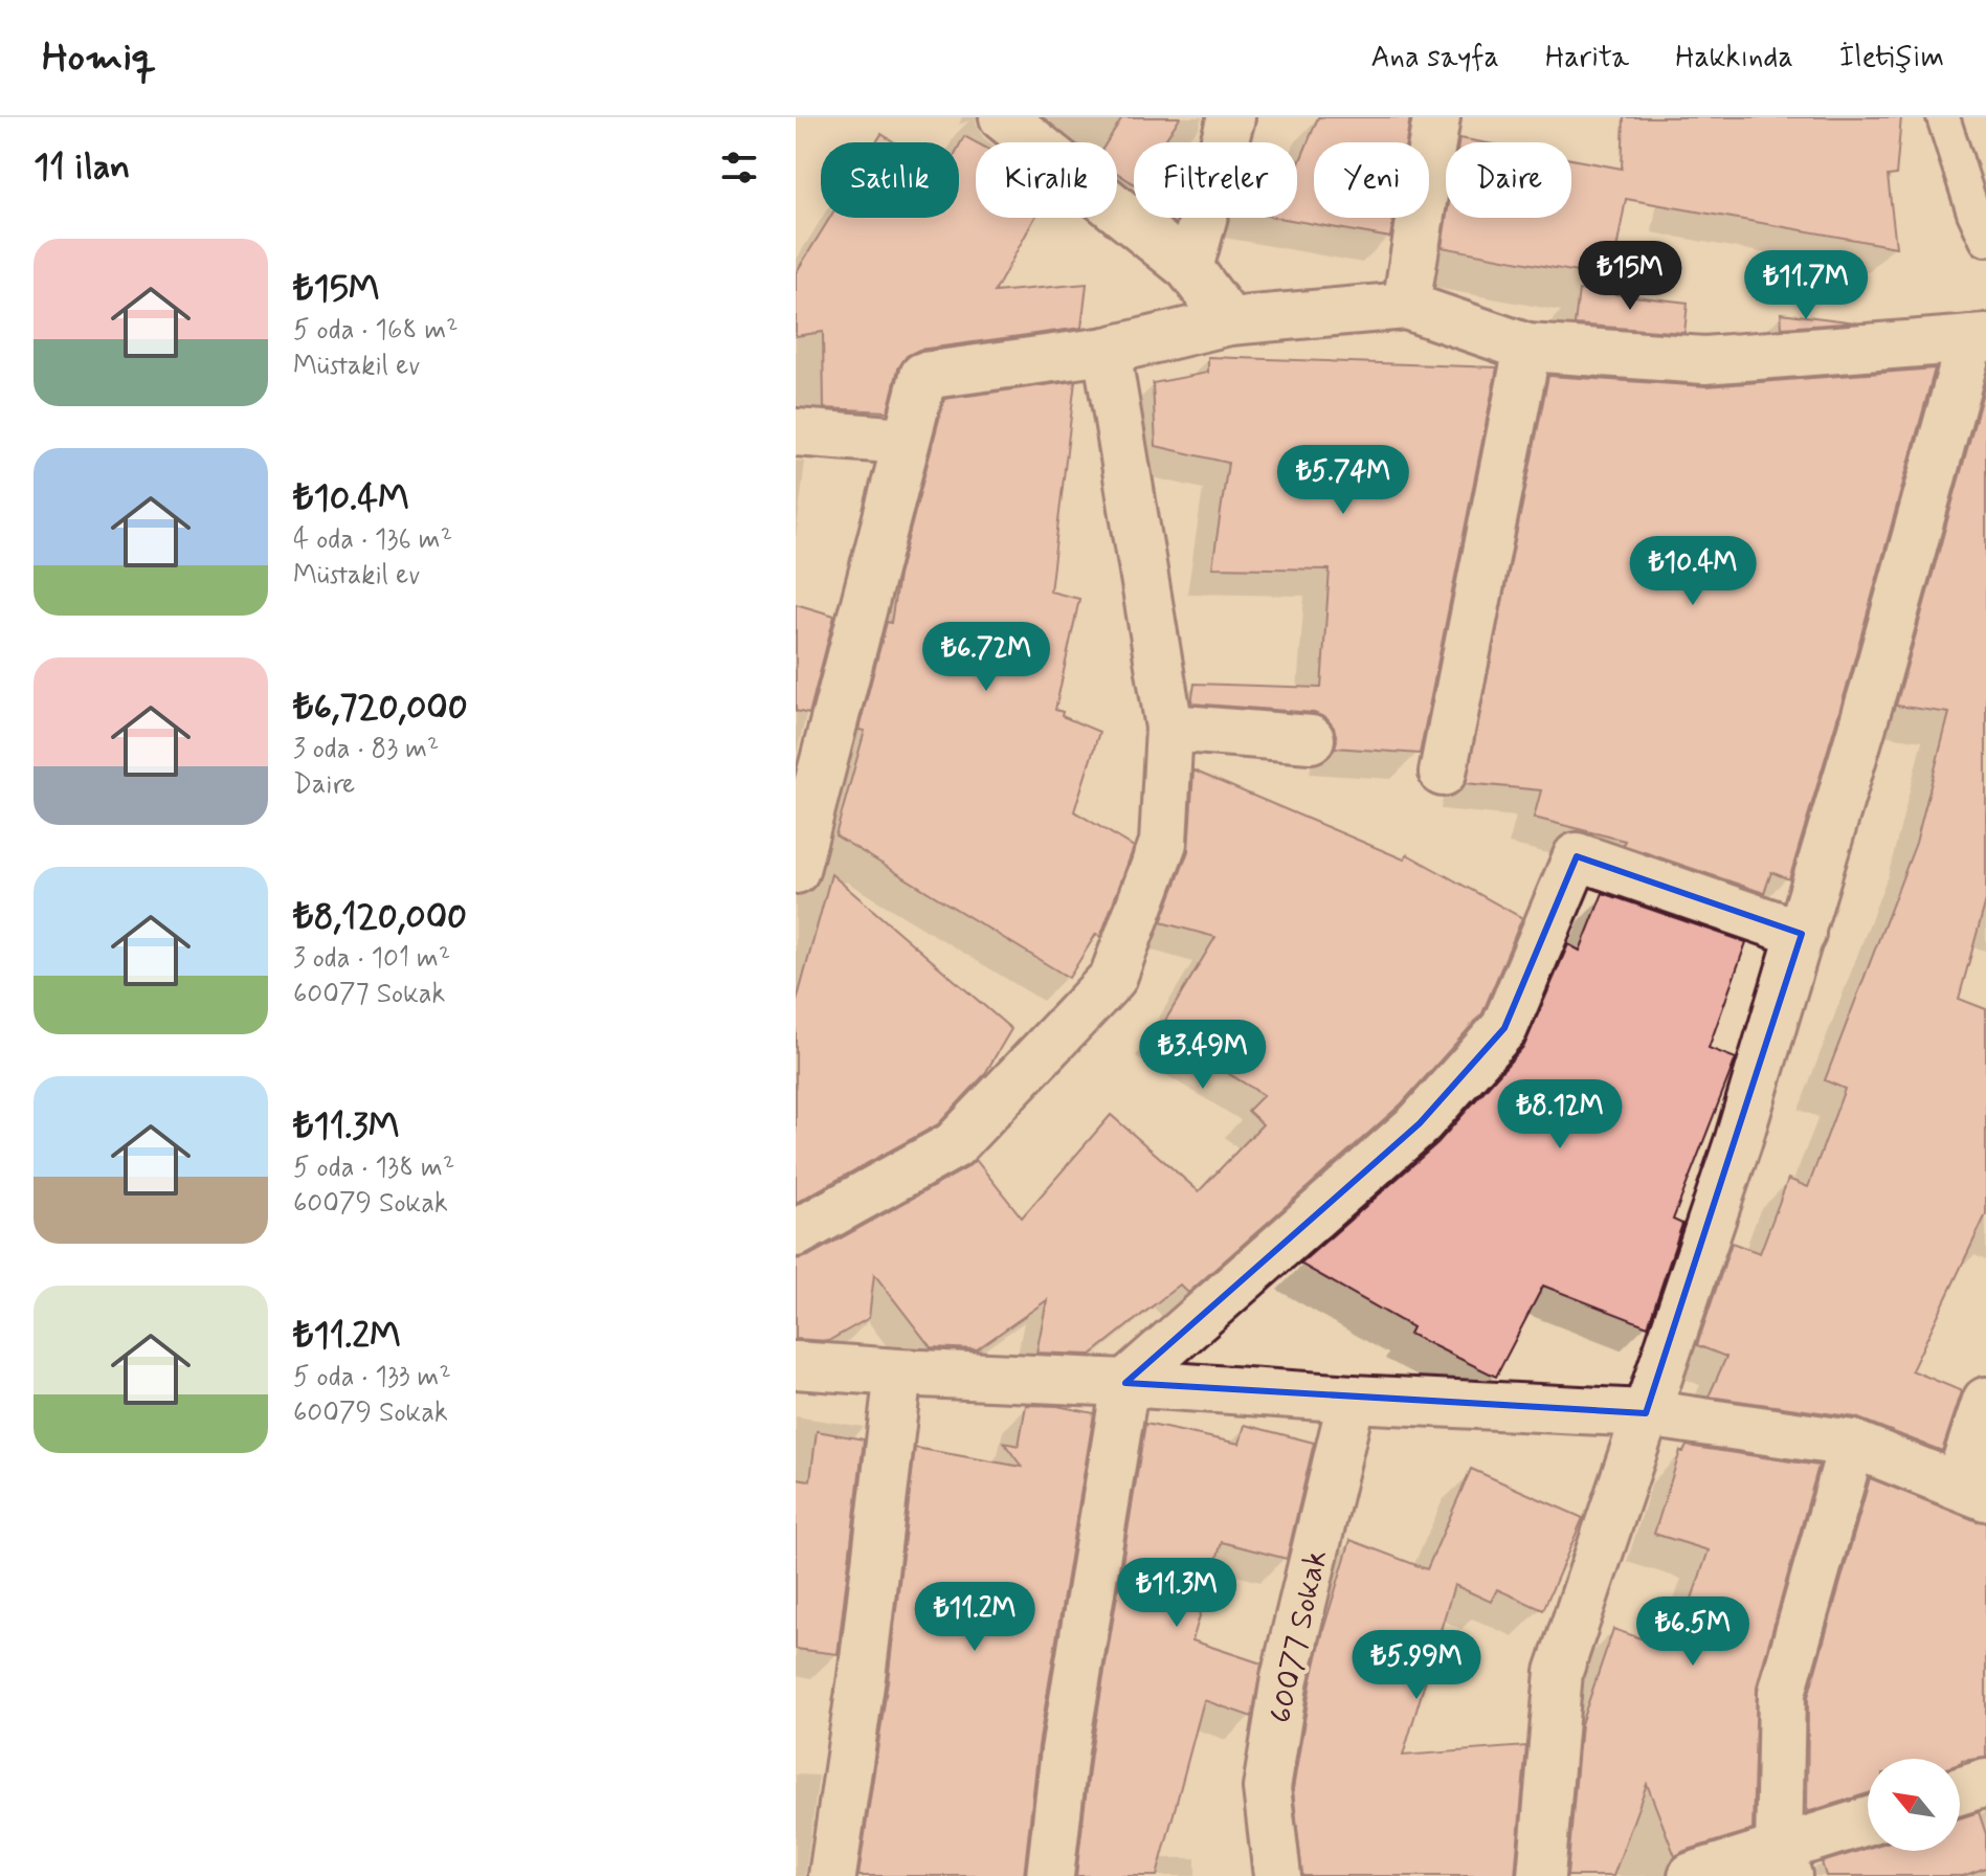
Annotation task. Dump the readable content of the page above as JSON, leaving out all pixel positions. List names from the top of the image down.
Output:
{
  "streets": {
    "street": ["60077 Sokak"]
  },
  "north": "top left",
  "page": {
    "header": "Homiq",
    "nav": [
      "Ana sayfa",
      "Harita",
      "Hakkında",
      "İletişim"
    ],
    "heading": "11 ilan",
    "chip": [
      "Satılık",
      "Kiralık",
      "Filtreler",
      "Yeni",
      "Daire"
    ],
    "list": [
      {
        "name": "₺15M",
        "note": "5 oda · 168 m² · Müstakil ev"
      },
      {
        "name": "₺10.4M",
        "note": "4 oda · 136 m² · Müstakil ev"
      },
      {
        "name": "₺6,720,000",
        "note": "3 oda · 83 m² · Daire"
      },
      {
        "name": "₺8,120,000",
        "note": "3 oda · 101 m² · 60077 Sokak"
      },
      {
        "name": "₺11.3M",
        "note": "5 oda · 138 m² · 60079 Sokak"
      },
      {
        "name": "₺11.2M",
        "note": "5 oda · 133 m² · 60079 Sokak"
      }
    ],
    "price": [
      "₺15M",
      "₺11.7M",
      "₺5.74M",
      "₺10.4M",
      "₺6.72M",
      "₺3.49M",
      "₺8.12M",
      "₺11.3M",
      "₺11.2M",
      "₺6.5M",
      "₺5.99M"
    ]
  }
}
